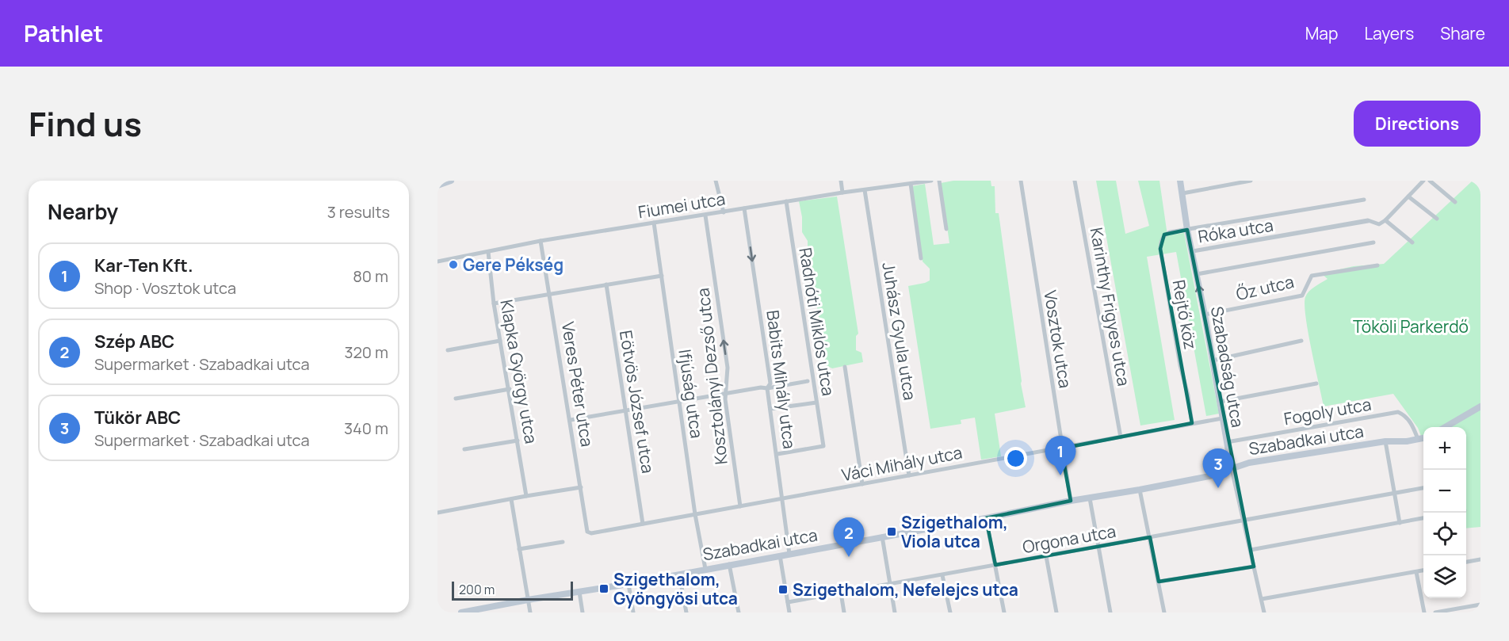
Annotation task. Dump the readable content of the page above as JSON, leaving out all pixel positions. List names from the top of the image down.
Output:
{
  "streets": {
    "street": [
      "Fiumei utca",
      "Róka utca",
      "Őz utca",
      "Karinthy Frigyes utca",
      "Rejtő köz",
      "Radnóti Miklós utca",
      "Juhász Gyula utca",
      "Vosztok utca",
      "Szabadság utca",
      "Klapka György utca",
      "Kosztolányi Dezső utca",
      "Babits Mihály utca",
      "Veres Péter utca",
      "Ifjúság utca",
      "Eötvös József utca",
      "Fogoly utca",
      "Szabadkai utca",
      "Váci Mihály utca",
      "Orgona utca"
    ]
  },
  "crossings": [
    ["Fiumei utca", "Radnóti Miklós utca"],
    ["Fiumei utca", "Juhász Gyula utca"],
    ["Fiumei utca", "Klapka György utca"],
    ["Fiumei utca", "Kosztolányi Dezső utca"],
    ["Fiumei utca", "Babits Mihály utca"],
    ["Fiumei utca", "Veres Péter utca"],
    ["Fiumei utca", "Ifjúság utca"],
    ["Róka utca", "Szabadság utca"],
    ["Őz utca", "Szabadság utca"],
    ["Karinthy Frigyes utca", "Váci Mihály utca"],
    ["Rejtő köz", "Szabadság utca"],
    ["Rejtő köz", "Váci Mihály utca"],
    ["Radnóti Miklós utca", "Babits Mihály utca"],
    ["Juhász Gyula utca", "Váci Mihály utca"],
    ["Vosztok utca", "Szabadkai utca"],
    ["Vosztok utca", "Váci Mihály utca"],
    ["Szabadság utca", "Fogoly utca"],
    ["Szabadság utca", "Szabadkai utca"],
    ["Szabadság utca", "Váci Mihály utca"],
    ["Szabadság utca", "Orgona utca"],
    ["Kosztolányi Dezső utca", "Váci Mihály utca"],
    ["Babits Mihály utca", "Szabadkai utca"],
    ["Babits Mihály utca", "Váci Mihály utca"],
    ["Veres Péter utca", "Váci Mihály utca"],
    ["Ifjúság utca", "Szabadkai utca"],
    ["Ifjúság utca", "Váci Mihály utca"],
    ["Eötvös József utca", "Váci Mihály utca"],
    ["Fogoly utca", "Szabadkai utca"]
  ],
  "one_way": ["Kosztolányi Dezső utca", "Babits Mihály utca"],
  "parks": ["Tököli Parkerdő"],
  "places": {
    "other": ["Gere Pékség"],
    "transit": ["Szigethalom, Viola utca", "Szigethalom, Gyöngyösi utca", "Szigethalom, Nefelejcs utca"]
  },
  "scale_bar": "200 m",
  "page": {
    "header": "Pathlet",
    "nav": ["Map", "Layers", "Share"],
    "title": "Find us",
    "buttons": "Directions",
    "heading": ["Nearby", "3 results"],
    "list": [
      {
        "mark": "1",
        "name": "Kar-Ten Kft.",
        "note": "Shop · Vosztok utca",
        "value": "80 m"
      },
      {
        "mark": "2",
        "name": "Szép ABC",
        "note": "Supermarket · Szabadkai utca",
        "value": "320 m"
      },
      {
        "mark": "3",
        "name": "Tükör ABC",
        "note": "Supermarket · Szabadkai utca",
        "value": "340 m"
      }
    ],
    "map_buttons": ["+", "−"],
    "pins": ["1", "3", "2"],
    "scale": "200 m"
  }
}
